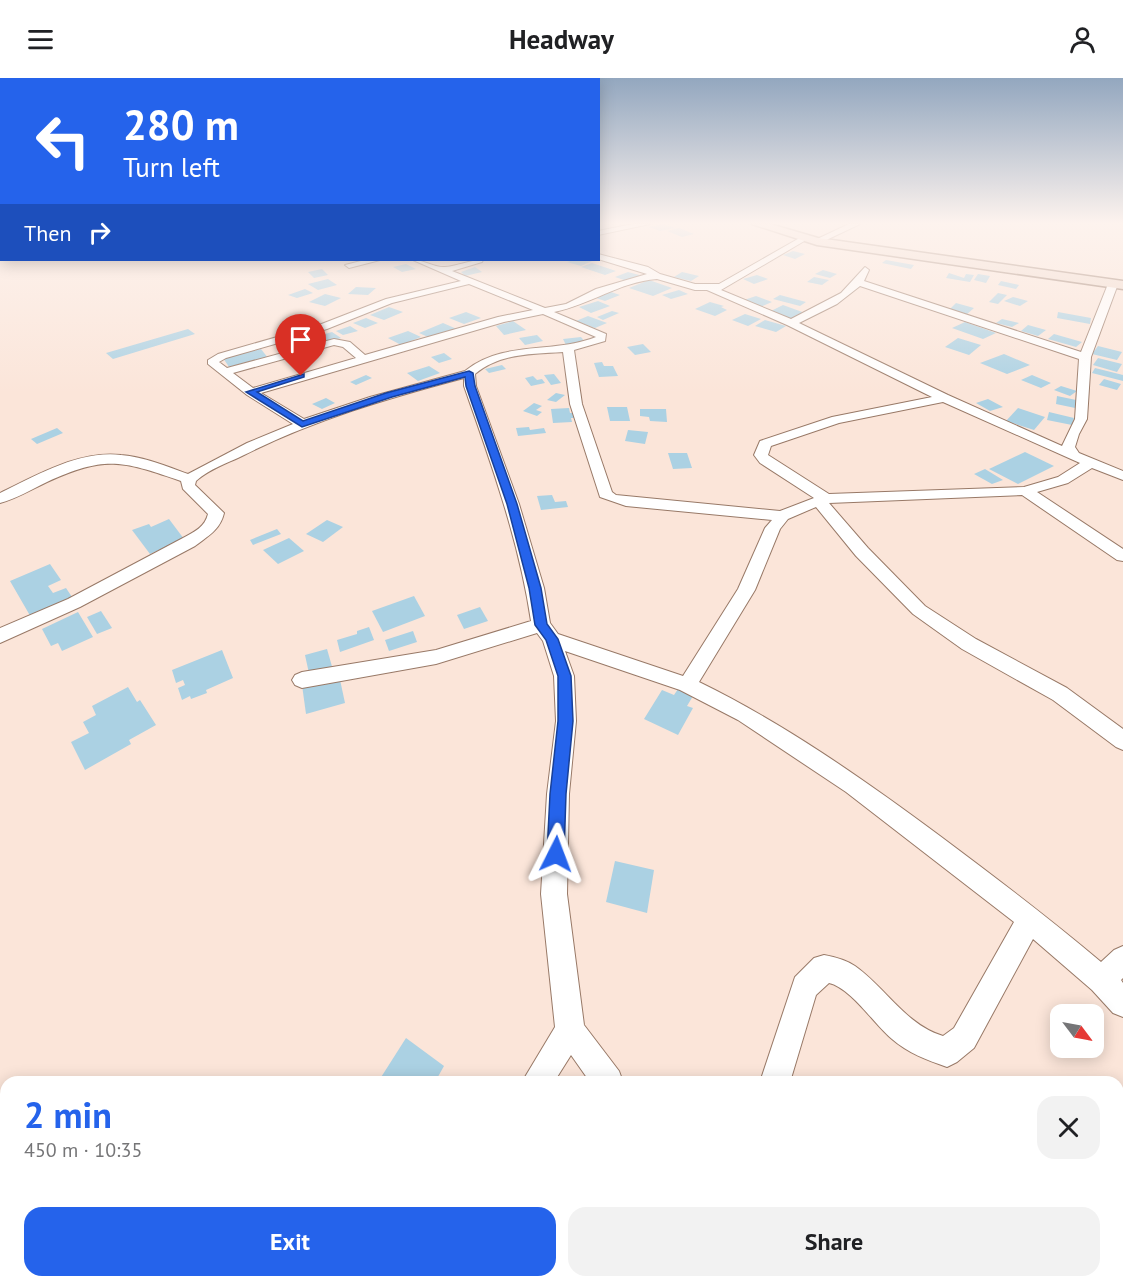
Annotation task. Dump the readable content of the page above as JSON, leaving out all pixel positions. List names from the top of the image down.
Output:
{
  "north": "bottom right",
  "page": {
    "header": "Headway",
    "turn": ["280 m", "Turn left"],
    "then": "Then",
    "heading": ["2 min", "450 m · 10:35"],
    "buttons": ["Exit", "Share"]
  }
}
